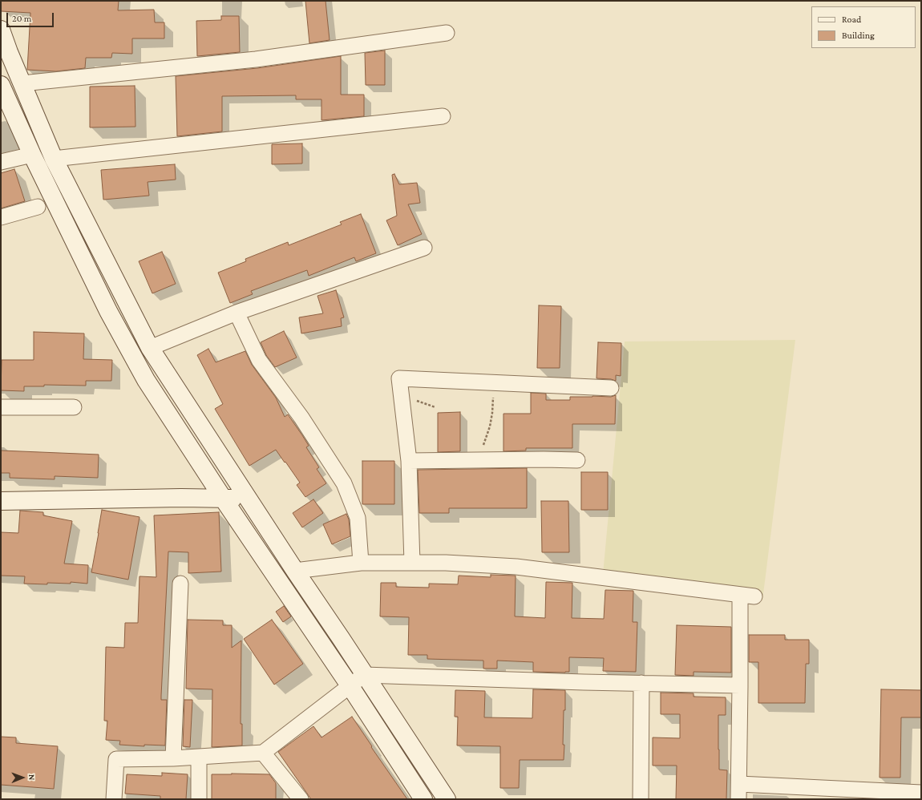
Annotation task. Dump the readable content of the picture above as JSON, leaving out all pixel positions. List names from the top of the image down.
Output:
{
  "legend": ["Road", "Building"],
  "scale_bar": "20 m",
  "north": "right"
}
